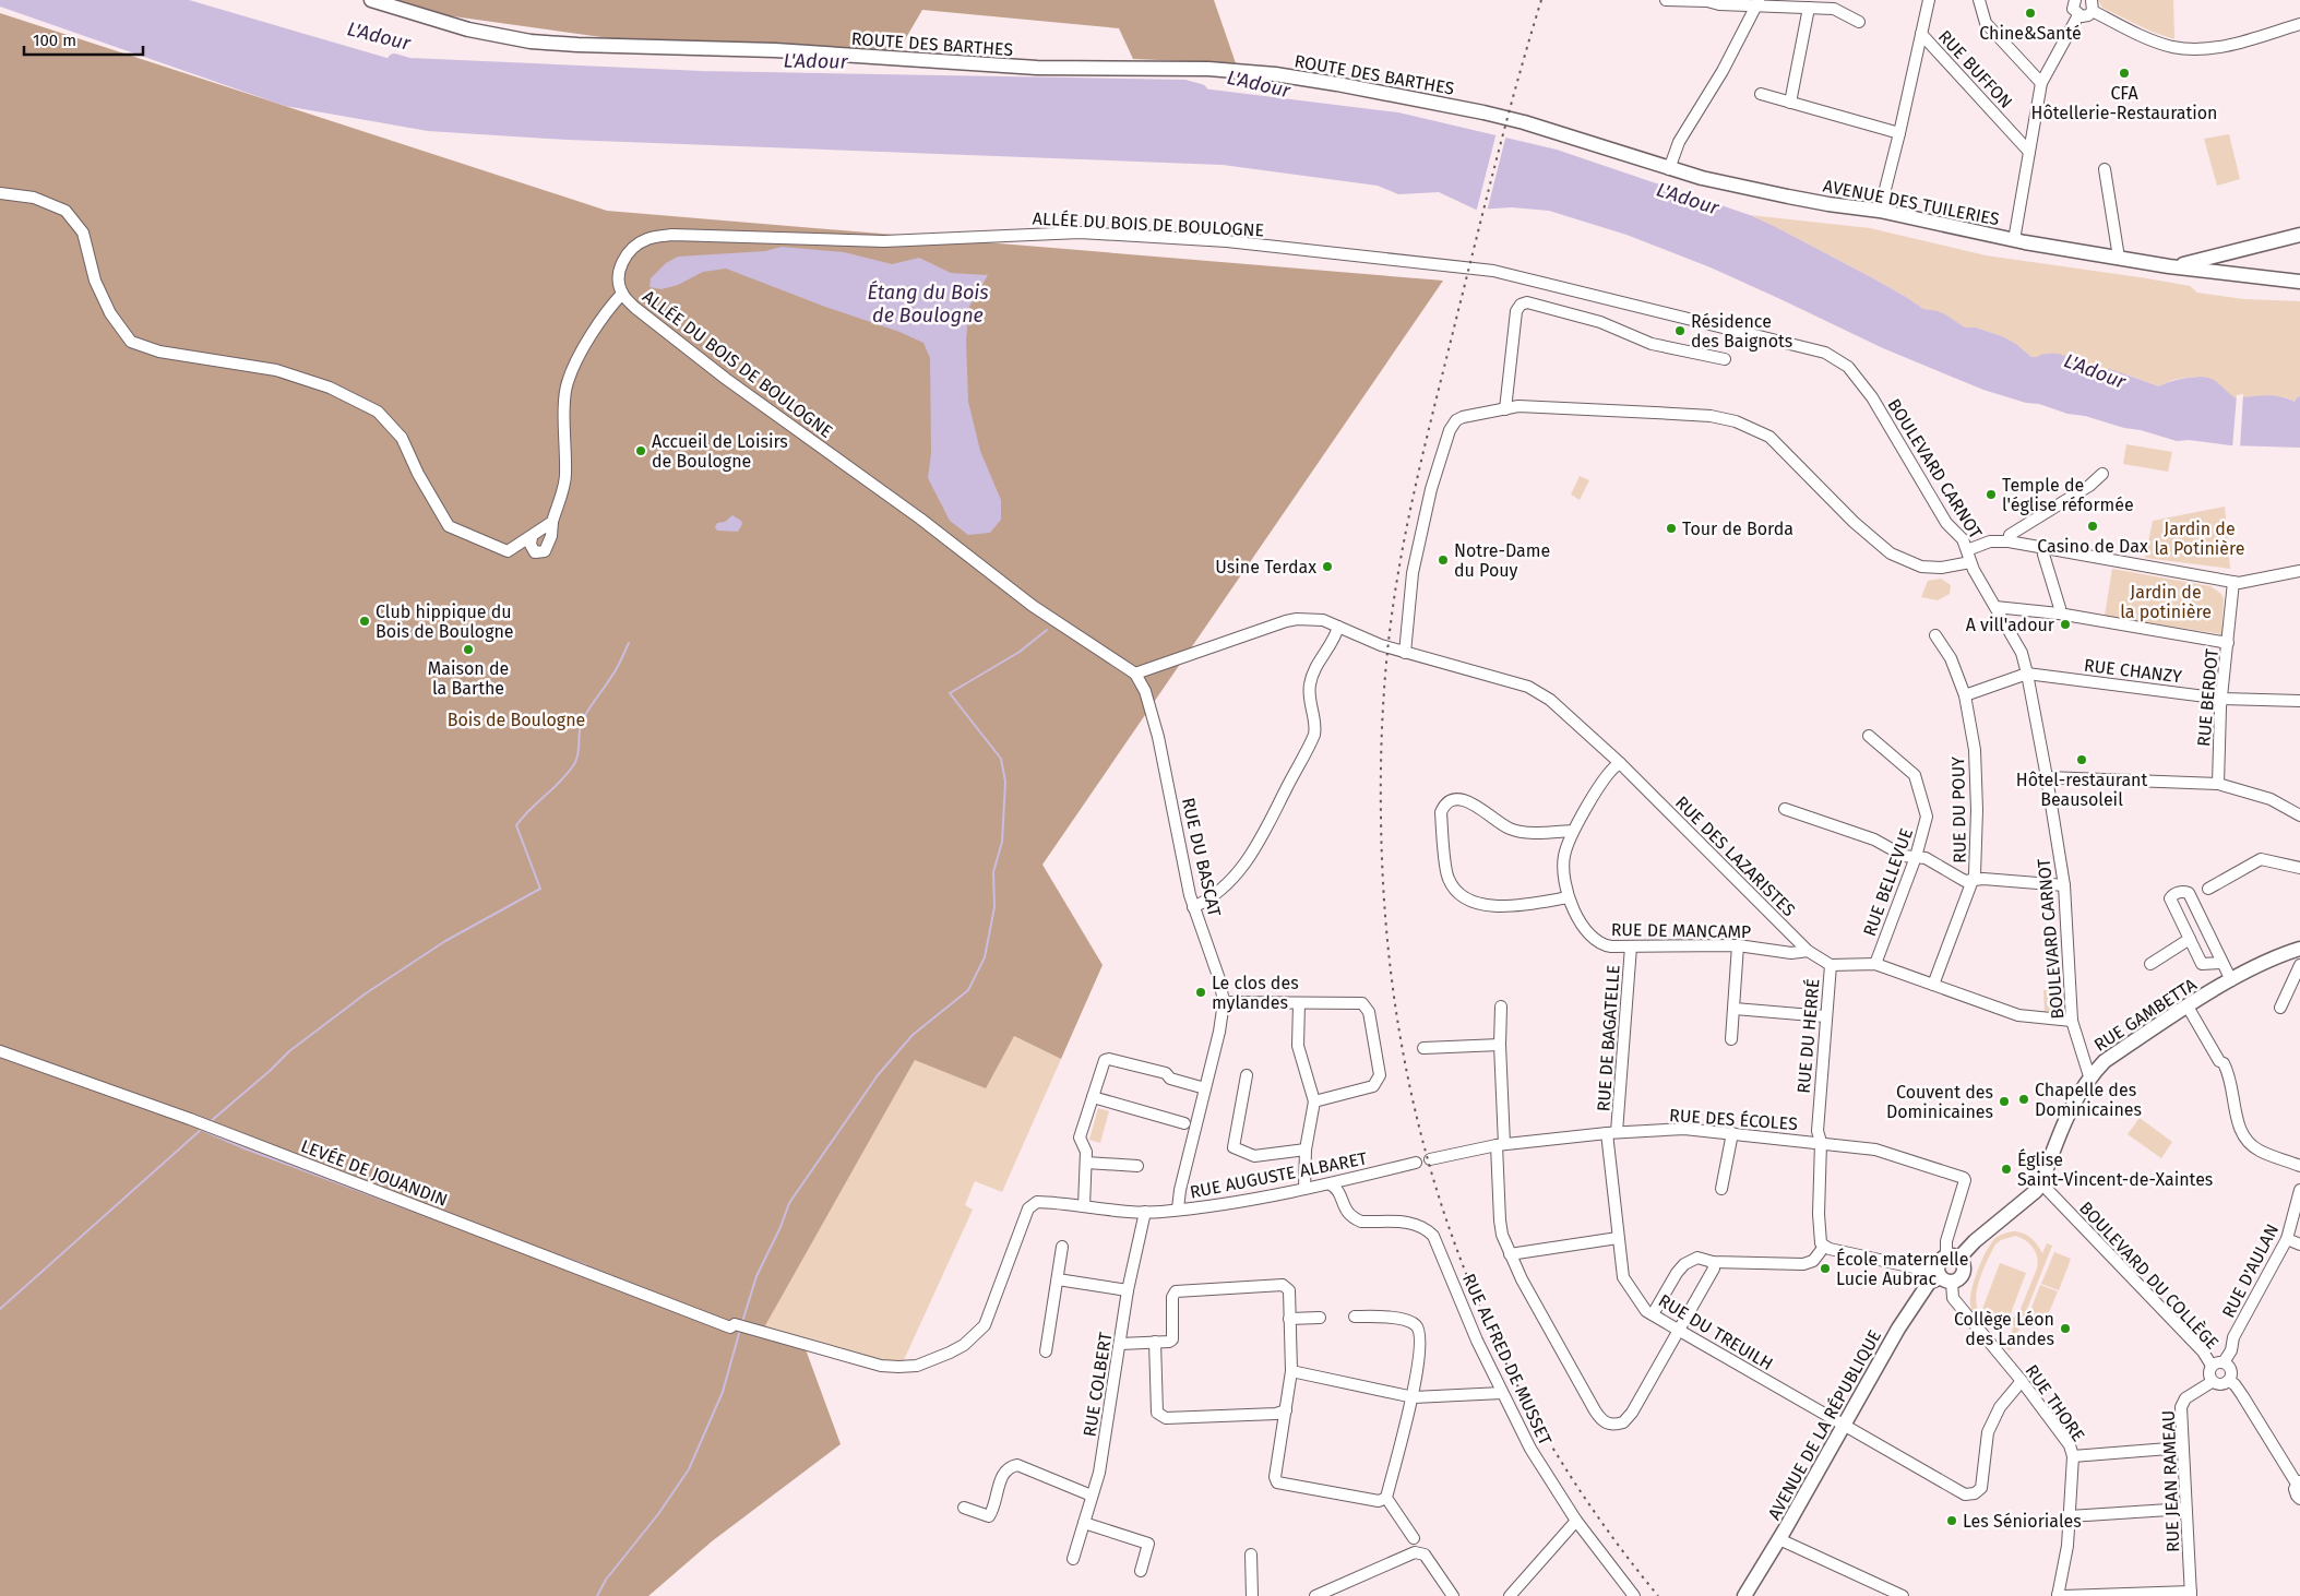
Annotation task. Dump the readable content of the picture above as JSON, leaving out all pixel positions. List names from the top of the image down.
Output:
{
  "streets": {
    "main road": [
      "ROUTE DES BARTHES",
      "AVENUE DES TUILERIES",
      "RUE GAMBETTA",
      "AVENUE DE LA RÉPUBLIQUE"
    ],
    "street": [
      "RUE BUFFON",
      "ALLÉE DU BOIS DE BOULOGNE",
      "BOULEVARD CARNOT",
      "RUE CHANZY",
      "RUE BERDOT",
      "RUE DU POUY",
      "RUE DES LAZARISTES",
      "RUE DU BASCAT",
      "RUE BELLEVUE",
      "RUE DE MANCAMP",
      "RUE DU HERRÉ",
      "RUE DE BAGATELLE",
      "RUE DES ÉCOLES",
      "LEVÉE DE JOUANDIN",
      "RUE AUGUSTE ALBARET",
      "RUE D'AULAN",
      "BOULEVARD DU COLLÈGE",
      "RUE DU TREUILH",
      "RUE ALFRED DE MUSSET",
      "RUE COLBERT",
      "RUE THORE",
      "RUE JEAN RAMEAU"
    ]
  },
  "crossings": [
    ["ROUTE DES BARTHES", "AVENUE DES TUILERIES"],
    ["ALLÉE DU BOIS DE BOULOGNE", "BOULEVARD CARNOT"],
    ["ALLÉE DU BOIS DE BOULOGNE", "RUE DU BASCAT"],
    ["BOULEVARD CARNOT", "RUE CHANZY"],
    ["BOULEVARD CARNOT", "RUE GAMBETTA"],
    ["RUE CHANZY", "RUE BERDOT"],
    ["RUE CHANZY", "RUE DU POUY"],
    ["RUE DES LAZARISTES", "RUE DE MANCAMP"],
    ["RUE DES LAZARISTES", "RUE DU HERRÉ"],
    ["RUE DU BASCAT", "RUE AUGUSTE ALBARET"],
    ["RUE DE MANCAMP", "RUE DE BAGATELLE"],
    ["RUE GAMBETTA", "BOULEVARD DU COLLÈGE"],
    ["RUE DU HERRÉ", "RUE DES ÉCOLES"],
    ["RUE DE BAGATELLE", "RUE DES ÉCOLES"],
    ["RUE DE BAGATELLE", "RUE DU TREUILH"],
    ["RUE DES ÉCOLES", "RUE DU TREUILH"],
    ["LEVÉE DE JOUANDIN", "RUE AUGUSTE ALBARET"],
    ["RUE AUGUSTE ALBARET", "RUE ALFRED DE MUSSET"],
    ["RUE AUGUSTE ALBARET", "RUE COLBERT"],
    ["RUE D'AULAN", "BOULEVARD DU COLLÈGE"],
    ["RUE D'AULAN", "RUE JEAN RAMEAU"],
    ["BOULEVARD DU COLLÈGE", "RUE JEAN RAMEAU"],
    ["RUE DU TREUILH", "RUE THORE"],
    ["RUE DU TREUILH", "AVENUE DE LA RÉPUBLIQUE"],
    ["RUE THORE", "AVENUE DE LA RÉPUBLIQUE"]
  ],
  "water": ["L'Adour", "Étang du Bois de Boulogne"],
  "parks": ["Jardin de la Potinière", "Jardin de la potinière", "Bois de Boulogne"],
  "places": [
    "Chine&Santé",
    "CFA Hôtellerie-Restauration",
    "Résidence des Baignots",
    "Accueil de Loisirs de Boulogne",
    "Temple de l'église réformée",
    "Casino de Dax",
    "Tour de Borda",
    "Notre-Dame du Pouy",
    "Usine Terdax",
    "Club hippique du Bois de Boulogne",
    "A vill'adour",
    "Maison de la Barthe",
    "Hôtel-restaurant Beausoleil",
    "Le clos des mylandes",
    "Chapelle des Dominicaines",
    "Couvent des Dominicaines",
    "Église Saint-Vincent-de-Xaintes",
    "École maternelle Lucie Aubrac",
    "Collège Léon des Landes",
    "Les Sénioriales"
  ],
  "scale_bar": "100 m"
}
